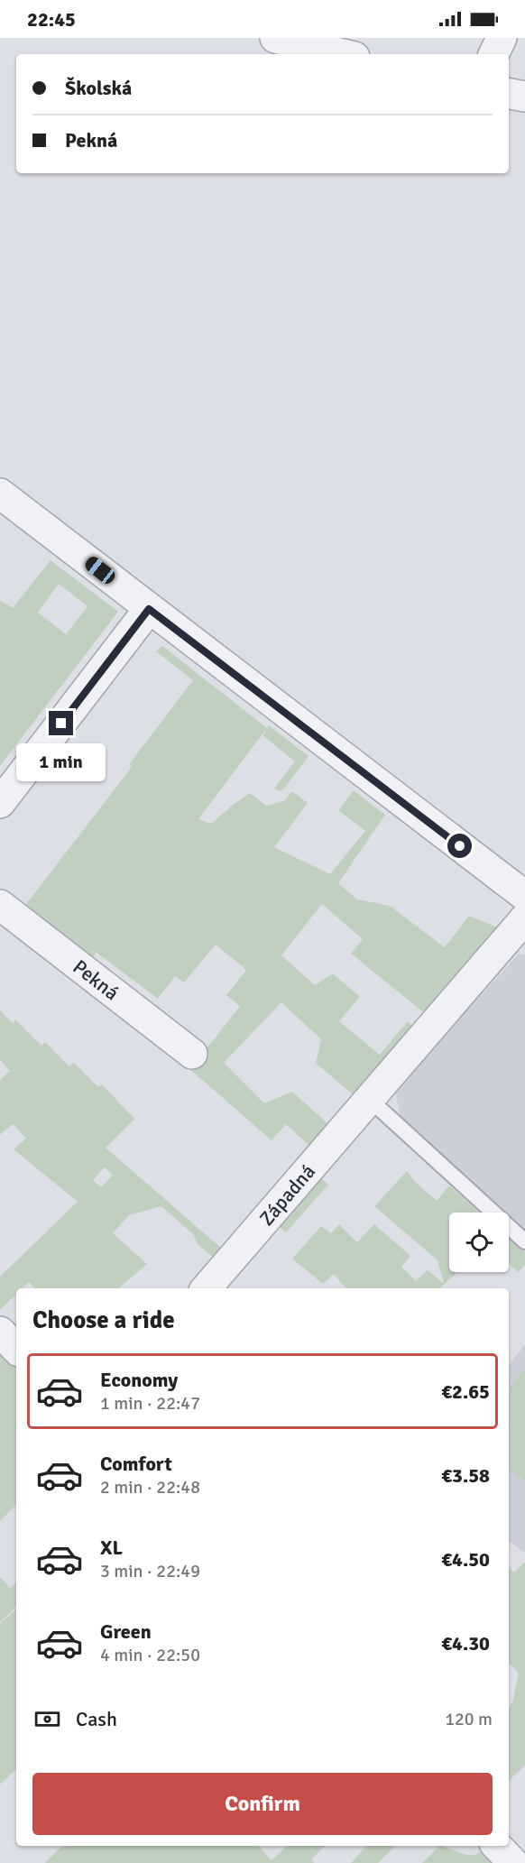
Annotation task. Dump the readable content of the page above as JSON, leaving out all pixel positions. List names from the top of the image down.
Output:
{
  "streets": {
    "street": ["Pekná", "Západná"]
  },
  "page": {
    "status": "22:45",
    "banner": ["Školská", "Pekná"],
    "bubble": "1 min",
    "heading": "Choose a ride",
    "list": [
      {
        "name": "Economy",
        "note": "1 min · 22:47",
        "value": "€2.65"
      },
      {
        "name": "Comfort",
        "note": "2 min · 22:48",
        "value": "€3.58"
      },
      {
        "name": "XL",
        "note": "3 min · 22:49",
        "value": "€4.50"
      },
      {
        "name": "Green",
        "note": "4 min · 22:50",
        "value": "€4.30"
      }
    ],
    "pay": ["Cash", "120 m"],
    "buttons": "Confirm"
  }
}
